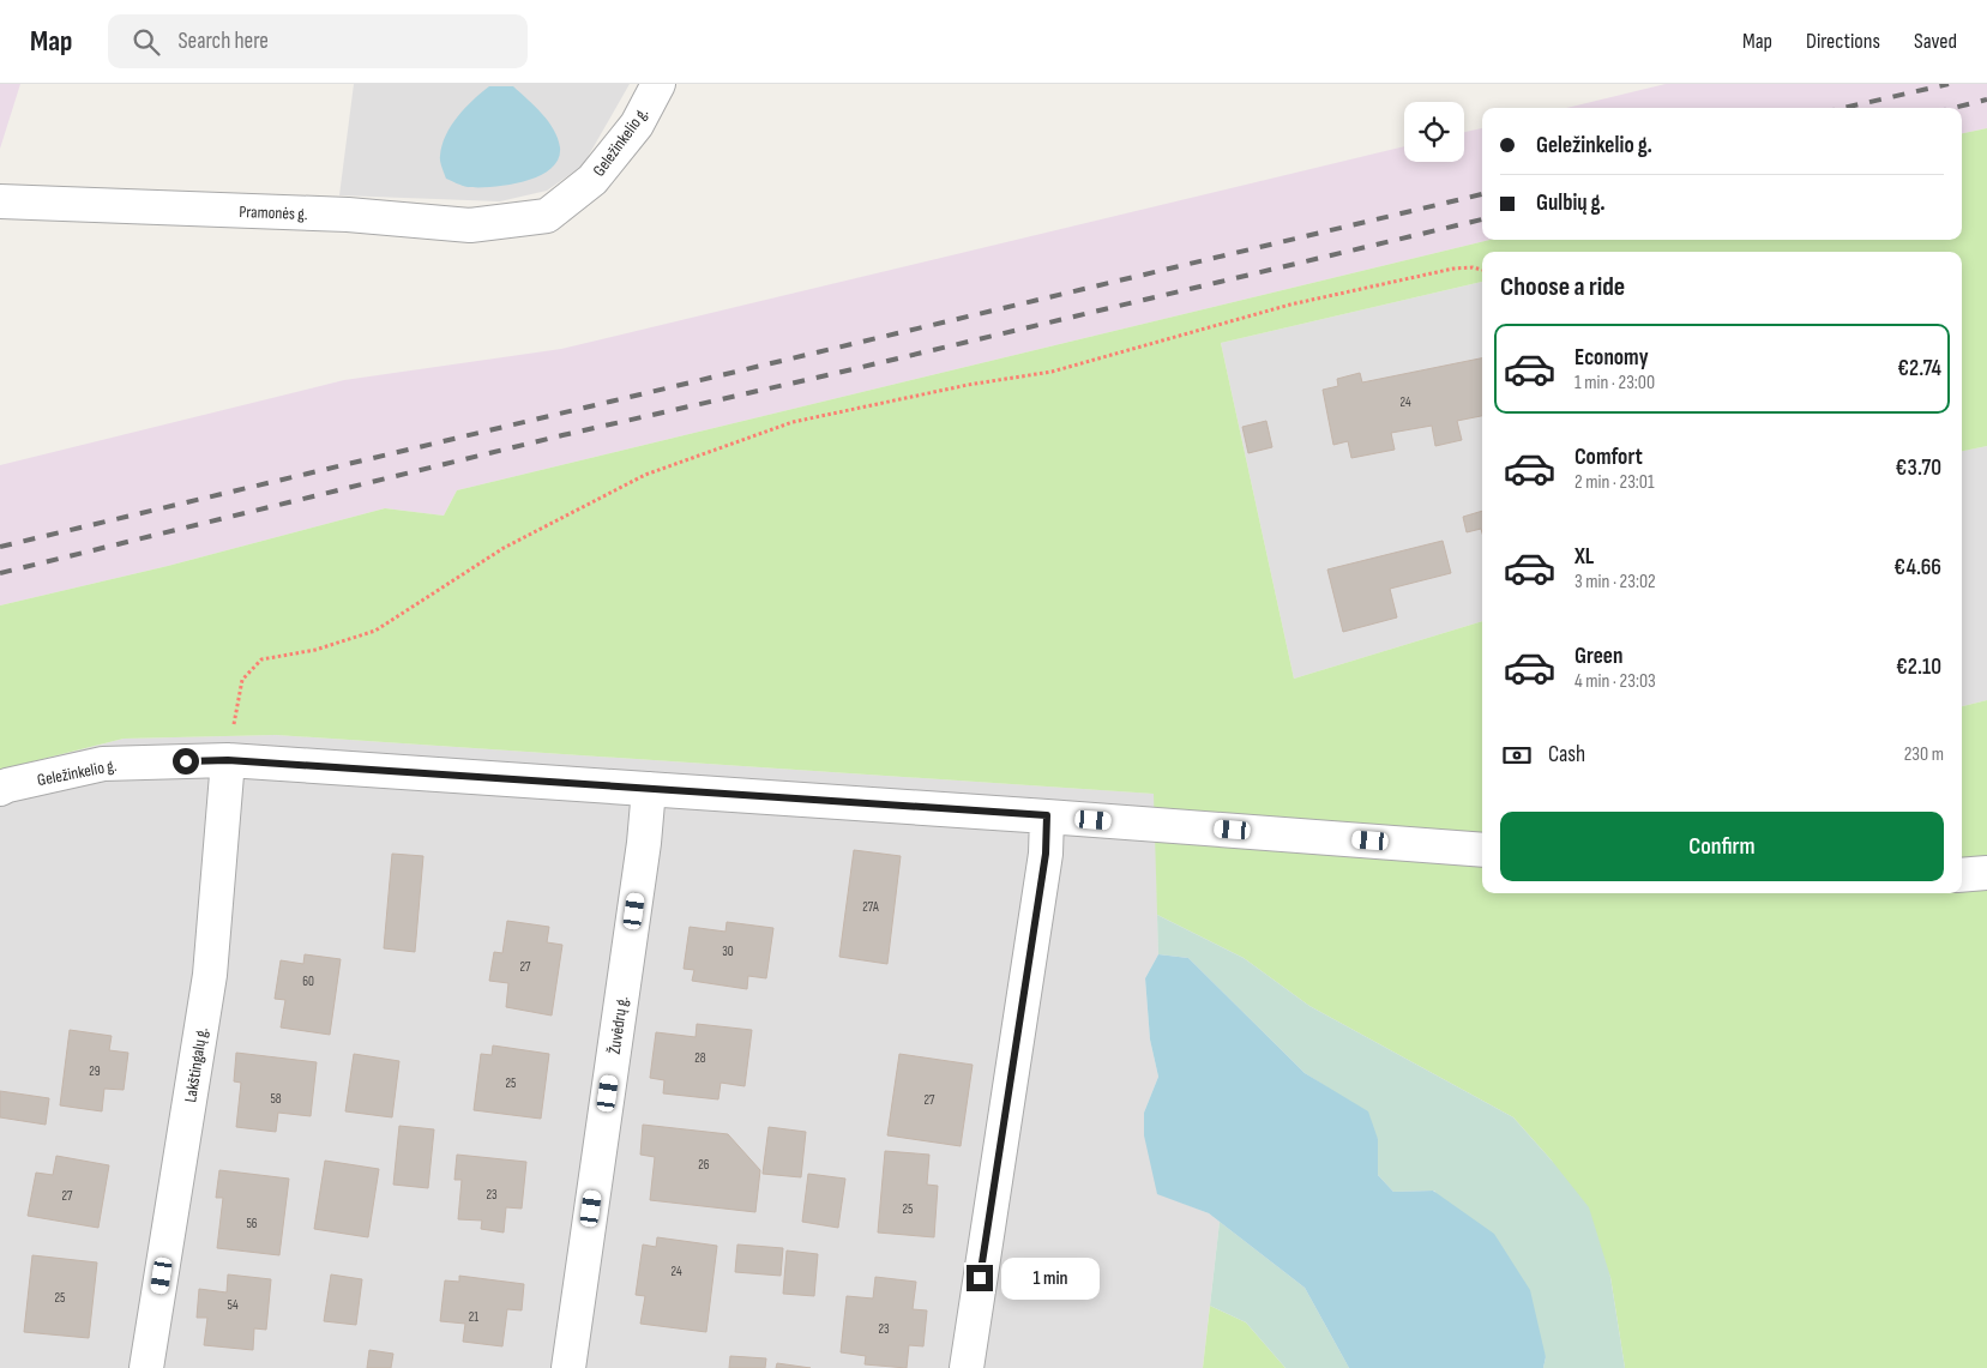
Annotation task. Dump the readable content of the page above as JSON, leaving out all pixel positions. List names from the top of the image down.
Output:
{
  "streets": {
    "street": [
      "Geležinkelio g.",
      "Pramonės g.",
      "Žuvėdrų g.",
      "Lakštingalų g."
    ]
  },
  "crossings": [
    ["Geležinkelio g.", "Pramonės g."],
    ["Geležinkelio g.", "Žuvėdrų g."],
    ["Geležinkelio g.", "Lakštingalų g."]
  ],
  "house_numbers": [
    "24",
    "27A",
    "30",
    "27",
    "60",
    "28",
    "29",
    "25",
    "58",
    "27",
    "26",
    "23",
    "27",
    "25",
    "56",
    "24",
    "25",
    "54",
    "21",
    "23"
  ],
  "page": {
    "header": "Map",
    "search": "Search here",
    "nav": ["Map", "Directions", "Saved"],
    "banner": ["Geležinkelio g.", "Gulbių g."],
    "heading": "Choose a ride",
    "list": [
      {
        "name": "Economy",
        "note": "1 min · 23:00",
        "value": "€2.74"
      },
      {
        "name": "Comfort",
        "note": "2 min · 23:01",
        "value": "€3.70"
      },
      {
        "name": "XL",
        "note": "3 min · 23:02",
        "value": "€4.66"
      },
      {
        "name": "Green",
        "note": "4 min · 23:03",
        "value": "€2.10"
      }
    ],
    "pay": ["Cash", "230 m"],
    "buttons": "Confirm",
    "bubble": "1 min"
  }
}
